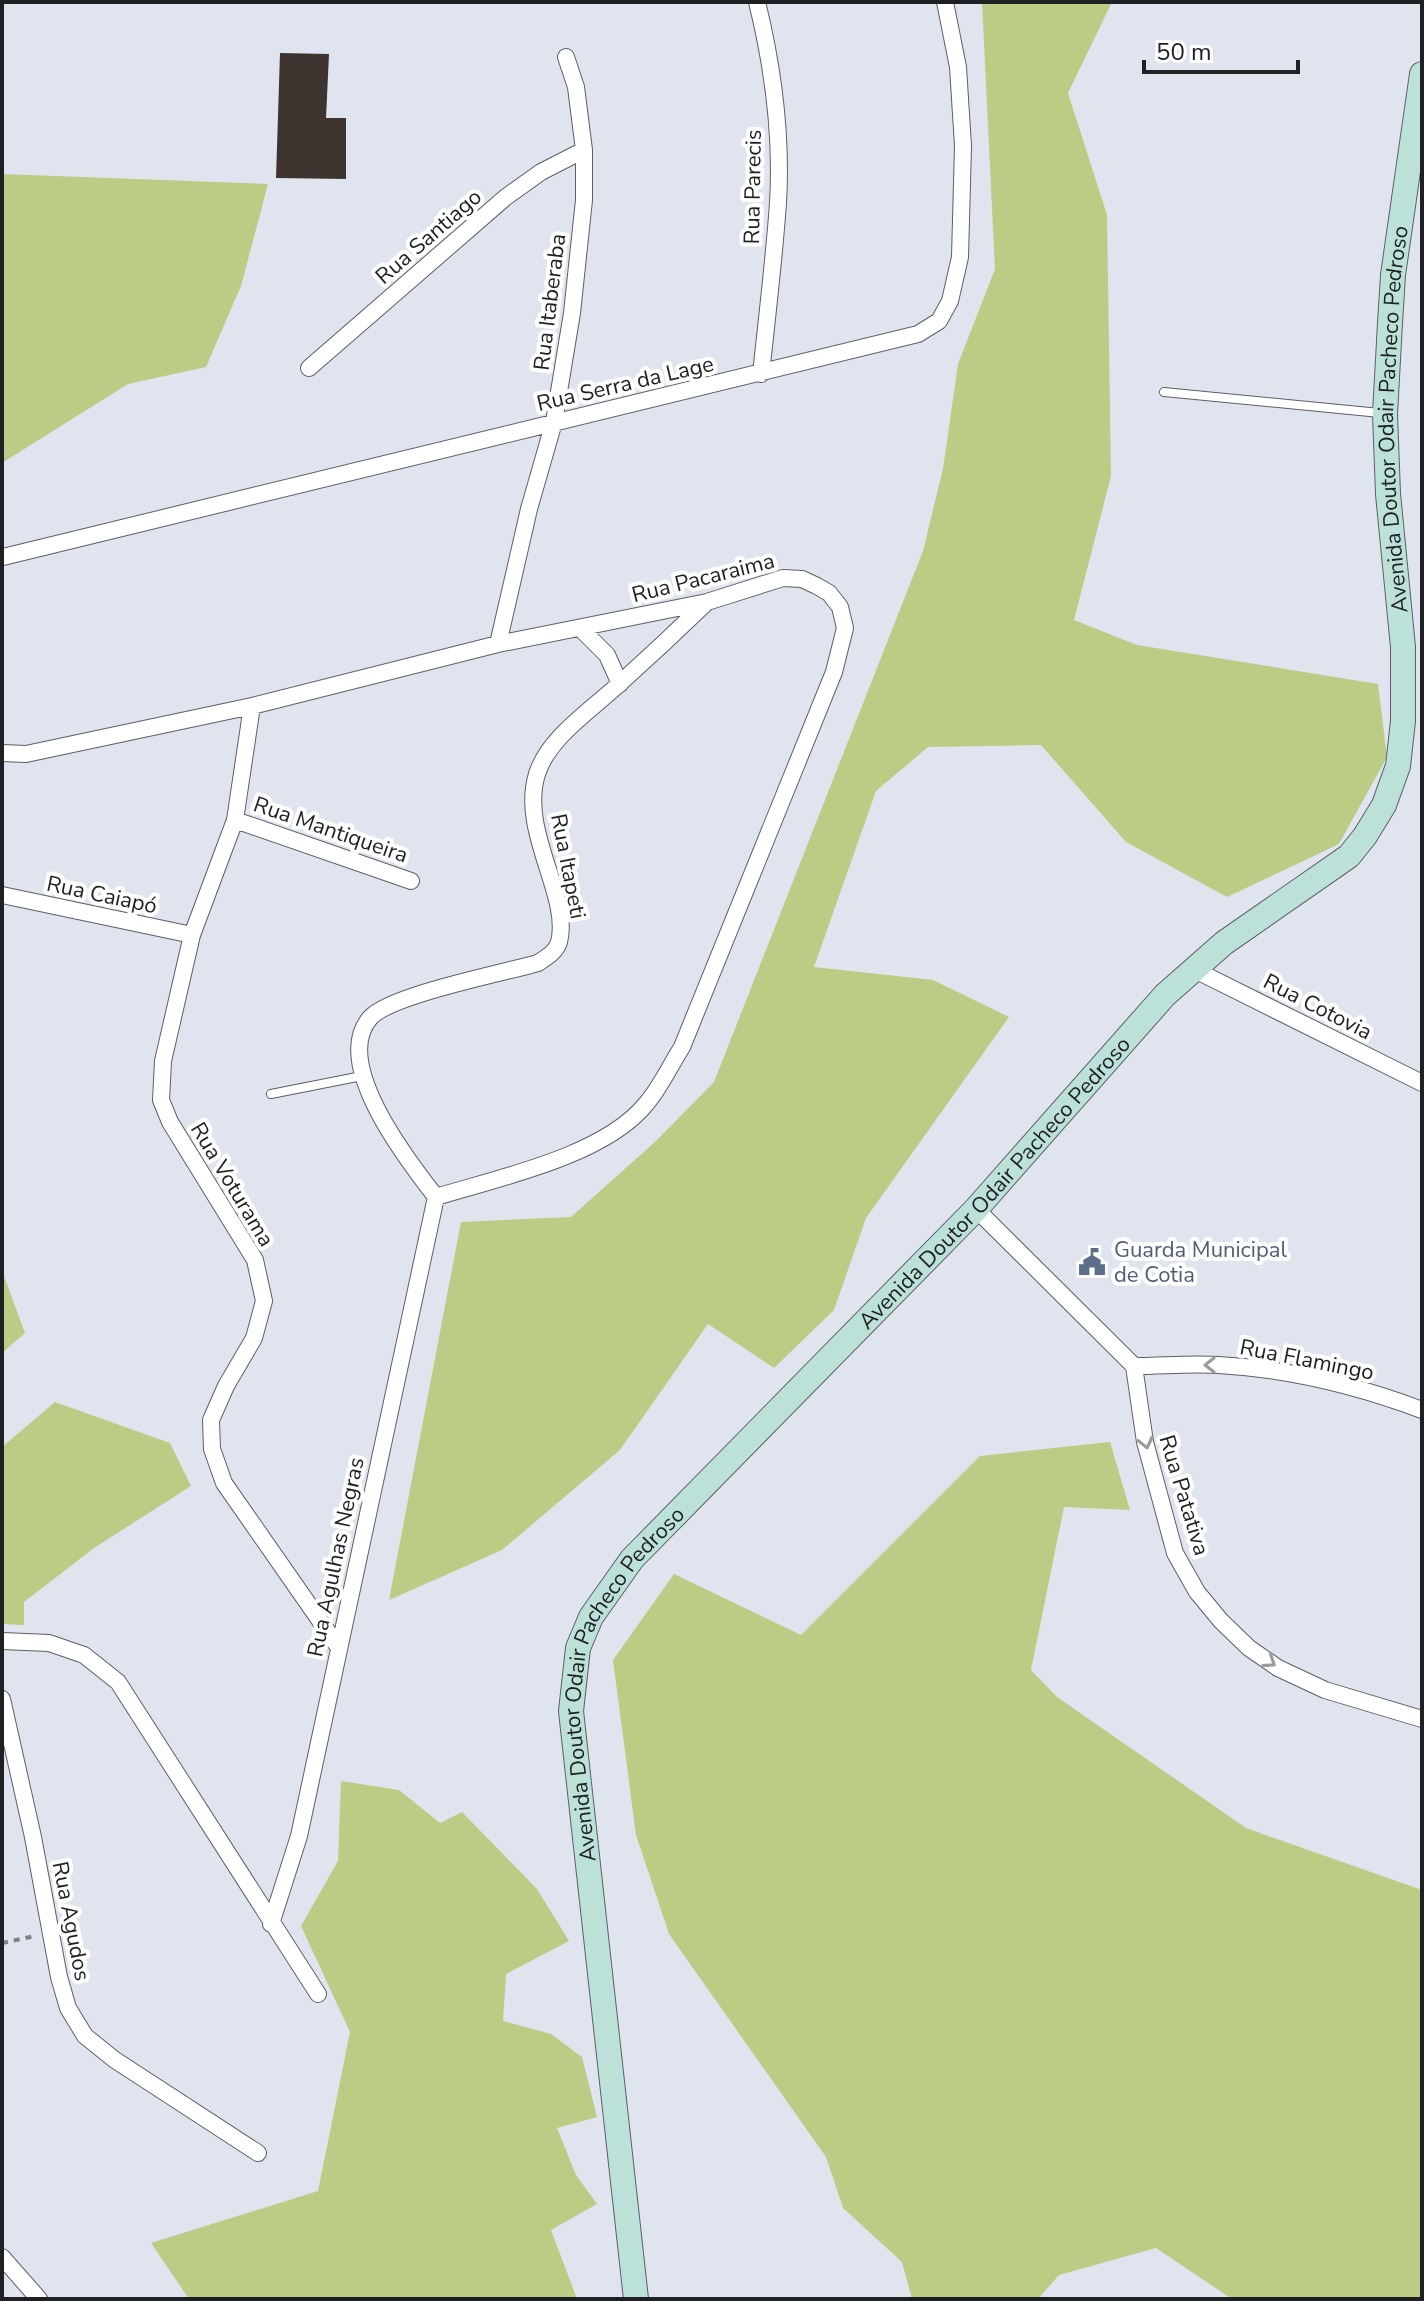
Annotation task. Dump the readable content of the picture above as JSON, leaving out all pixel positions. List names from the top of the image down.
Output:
{
  "streets": {
    "main road": ["Avenida Doutor Odair Pacheco Pedroso"],
    "street": [
      "Rua Parecis",
      "Rua Santiago",
      "Rua Itaberaba",
      "Rua Serra da Lage",
      "Rua Pacaraima",
      "Rua Mantiqueira",
      "Rua Itapeti",
      "Rua Caiapó",
      "Rua Cotovia",
      "Rua Voturama",
      "Rua Flamingo",
      "Rua Patativa",
      "Rua Agulhas Negras",
      "Rua Agudos"
    ]
  },
  "crossings": [
    ["Rua Parecis", "Rua Serra da Lage"],
    ["Rua Santiago", "Rua Itaberaba"],
    ["Rua Itaberaba", "Rua Serra da Lage"],
    ["Rua Itaberaba", "Rua Pacaraima"],
    ["Avenida Doutor Odair Pacheco Pedroso", "Rua Cotovia"],
    ["Rua Pacaraima", "Rua Itapeti"],
    ["Rua Pacaraima", "Rua Voturama"],
    ["Rua Pacaraima", "Rua Agulhas Negras"],
    ["Rua Mantiqueira", "Rua Voturama"],
    ["Rua Itapeti", "Rua Agulhas Negras"],
    ["Rua Caiapó", "Rua Voturama"],
    ["Rua Voturama", "Rua Agulhas Negras"],
    ["Rua Flamingo", "Rua Patativa"]
  ],
  "one_way": ["Rua Flamingo", "Rua Patativa"],
  "places": {
    "public building": ["Guarda Municipal de Cotia"]
  },
  "scale_bar": "50 m"
}
